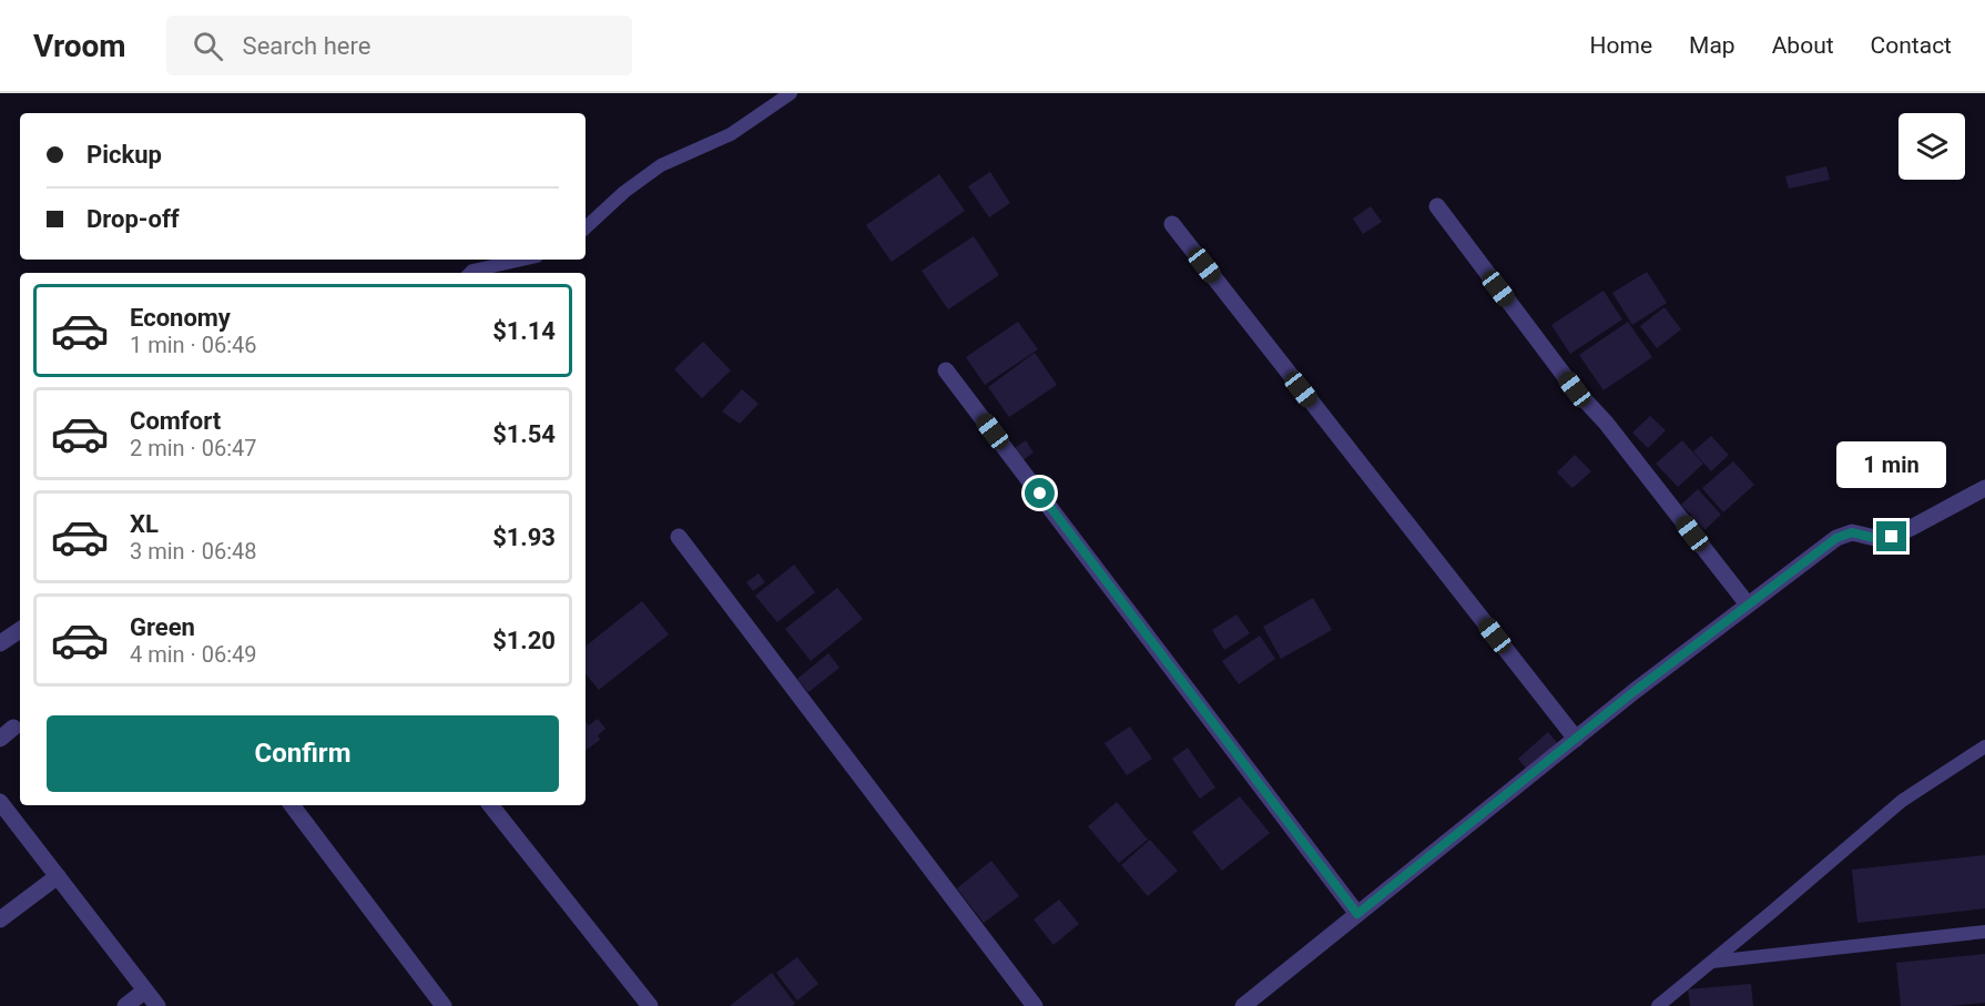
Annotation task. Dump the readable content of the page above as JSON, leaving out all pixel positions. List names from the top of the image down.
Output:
{
  "page": {
    "header": "Vroom",
    "search": "Search here",
    "nav": [
      "Home",
      "Map",
      "About",
      "Contact"
    ],
    "banner": ["Pickup", "Drop-off"],
    "list": [
      {
        "name": "Economy",
        "note": "1 min · 06:46",
        "value": "$1.14"
      },
      {
        "name": "Comfort",
        "note": "2 min · 06:47",
        "value": "$1.54"
      },
      {
        "name": "XL",
        "note": "3 min · 06:48",
        "value": "$1.93"
      },
      {
        "name": "Green",
        "note": "4 min · 06:49",
        "value": "$1.20"
      }
    ],
    "bubble": "1 min",
    "buttons": "Confirm"
  }
}
